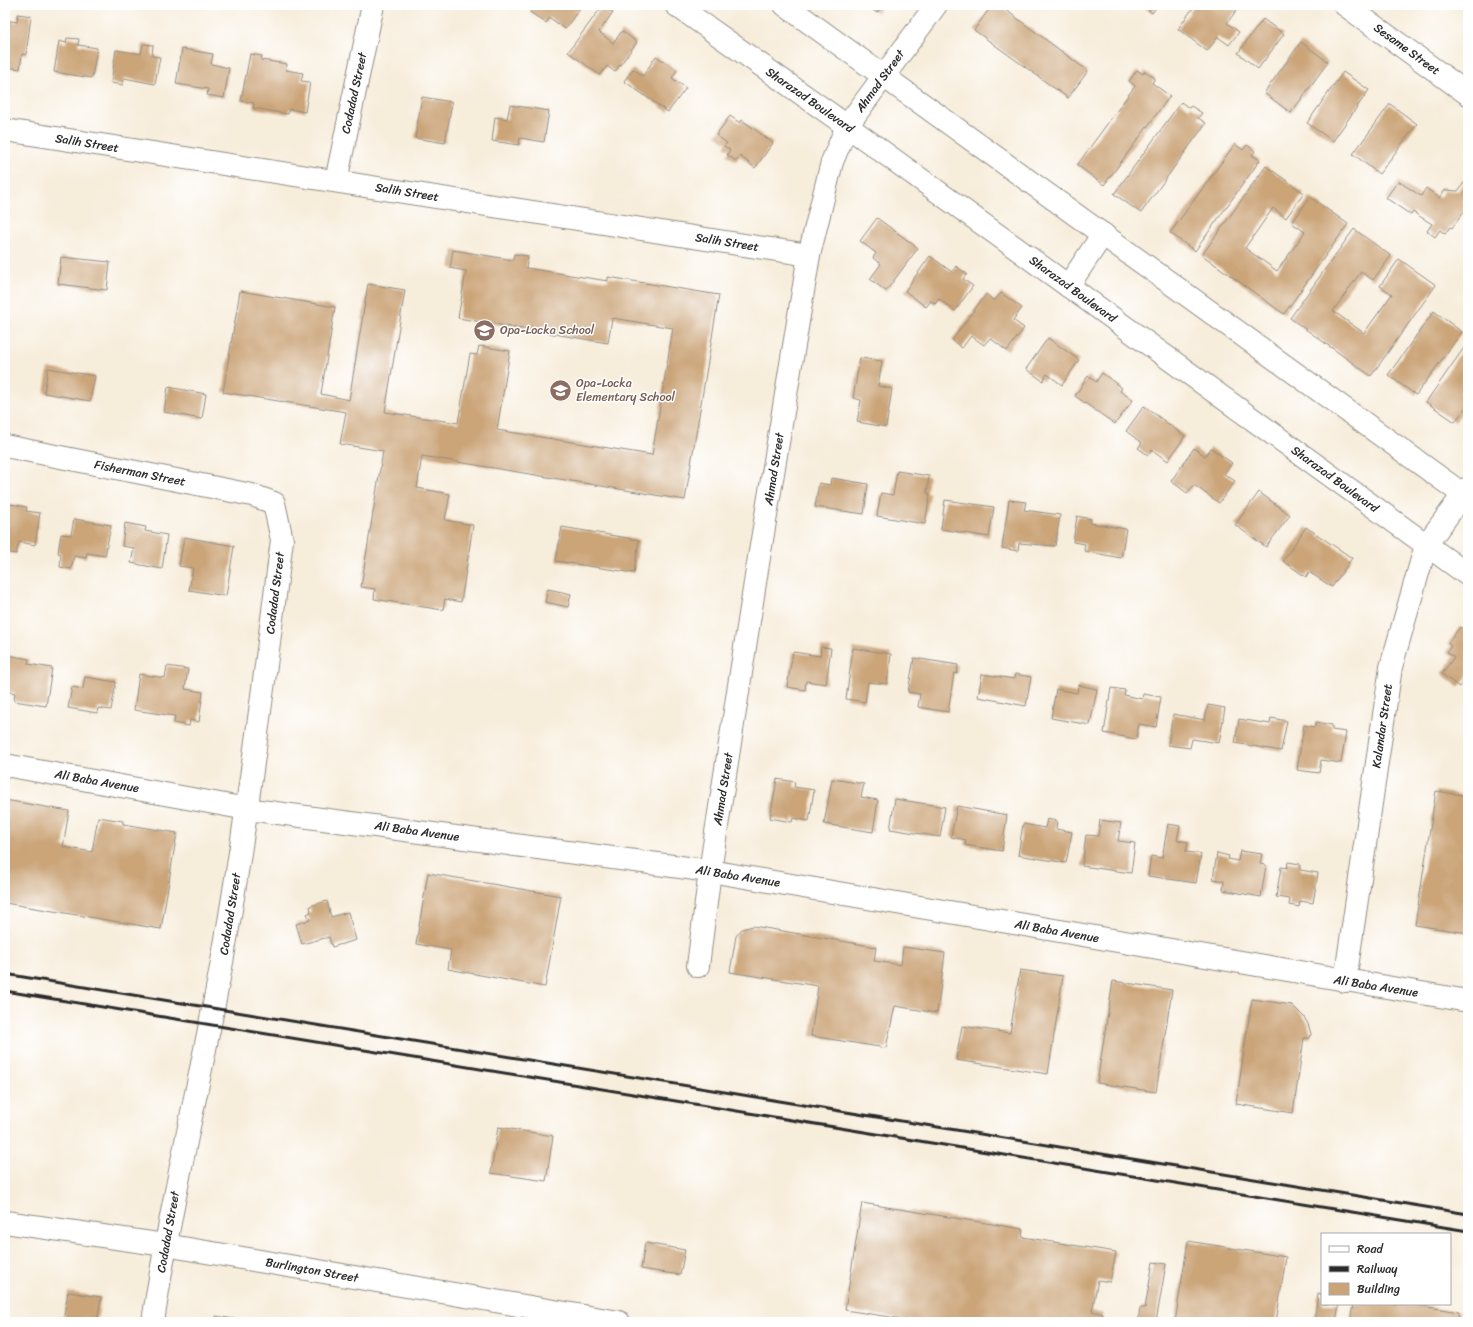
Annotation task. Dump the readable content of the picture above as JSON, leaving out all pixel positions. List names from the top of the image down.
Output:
{
  "streets": {
    "street": [
      "Sesame Street",
      "Ahmad Street",
      "Codadad Street",
      "Sharazad Boulevard",
      "Salih Street",
      "Fisherman Street",
      "Kalandar Street",
      "Ali Baba Avenue",
      "Burlington Street"
    ]
  },
  "crossings": [
    ["Ahmad Street", "Sharazad Boulevard"],
    ["Ahmad Street", "Salih Street"],
    ["Ahmad Street", "Ali Baba Avenue"],
    ["Codadad Street", "Salih Street"],
    ["Codadad Street", "Fisherman Street"],
    ["Codadad Street", "Ali Baba Avenue"],
    ["Codadad Street", "Burlington Street"],
    ["Sharazad Boulevard", "Kalandar Street"],
    ["Kalandar Street", "Ali Baba Avenue"]
  ],
  "places": {
    "school or university": ["Opa-Locka School", "Opa-Locka Elementary School"]
  },
  "legend": ["Road", "Railway", "Building"]
}
